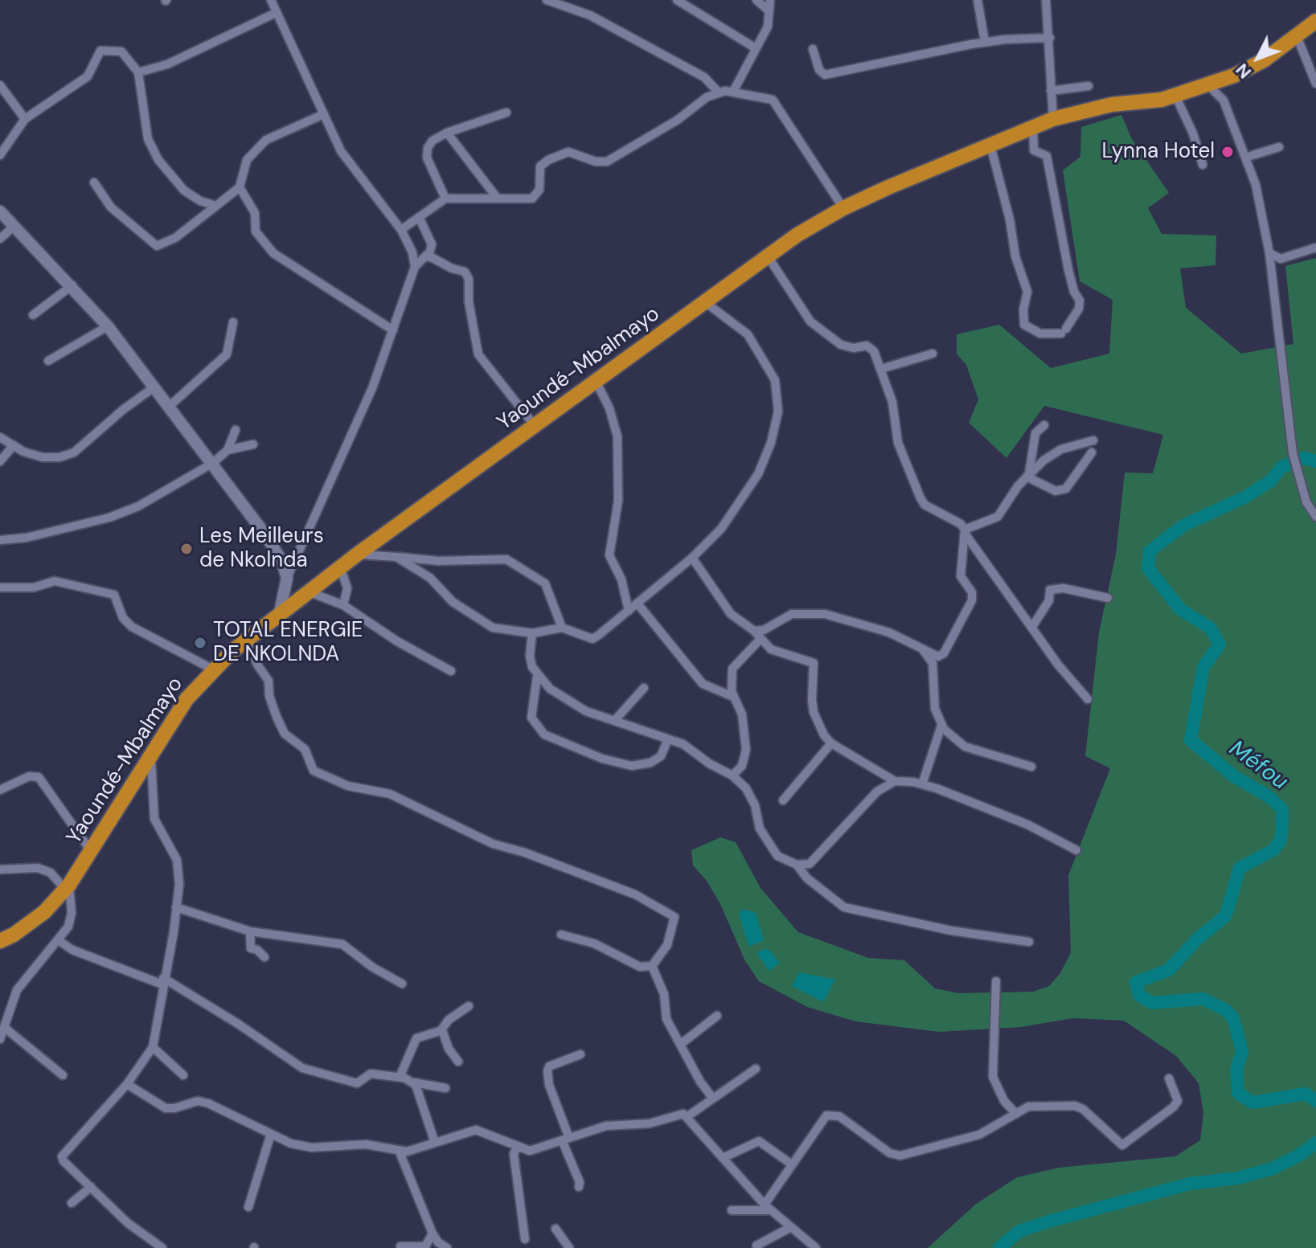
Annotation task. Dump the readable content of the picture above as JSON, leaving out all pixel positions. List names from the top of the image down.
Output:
{
  "streets": {
    "highway": ["Yaoundé-Mbalmayo"]
  },
  "water": ["Méfou"],
  "places": ["Lynna Hotel", "Les Meilleurs de Nkolnda", "TOTAL ENERGIE DE NKOLNDA"],
  "north": "bottom left"
}
